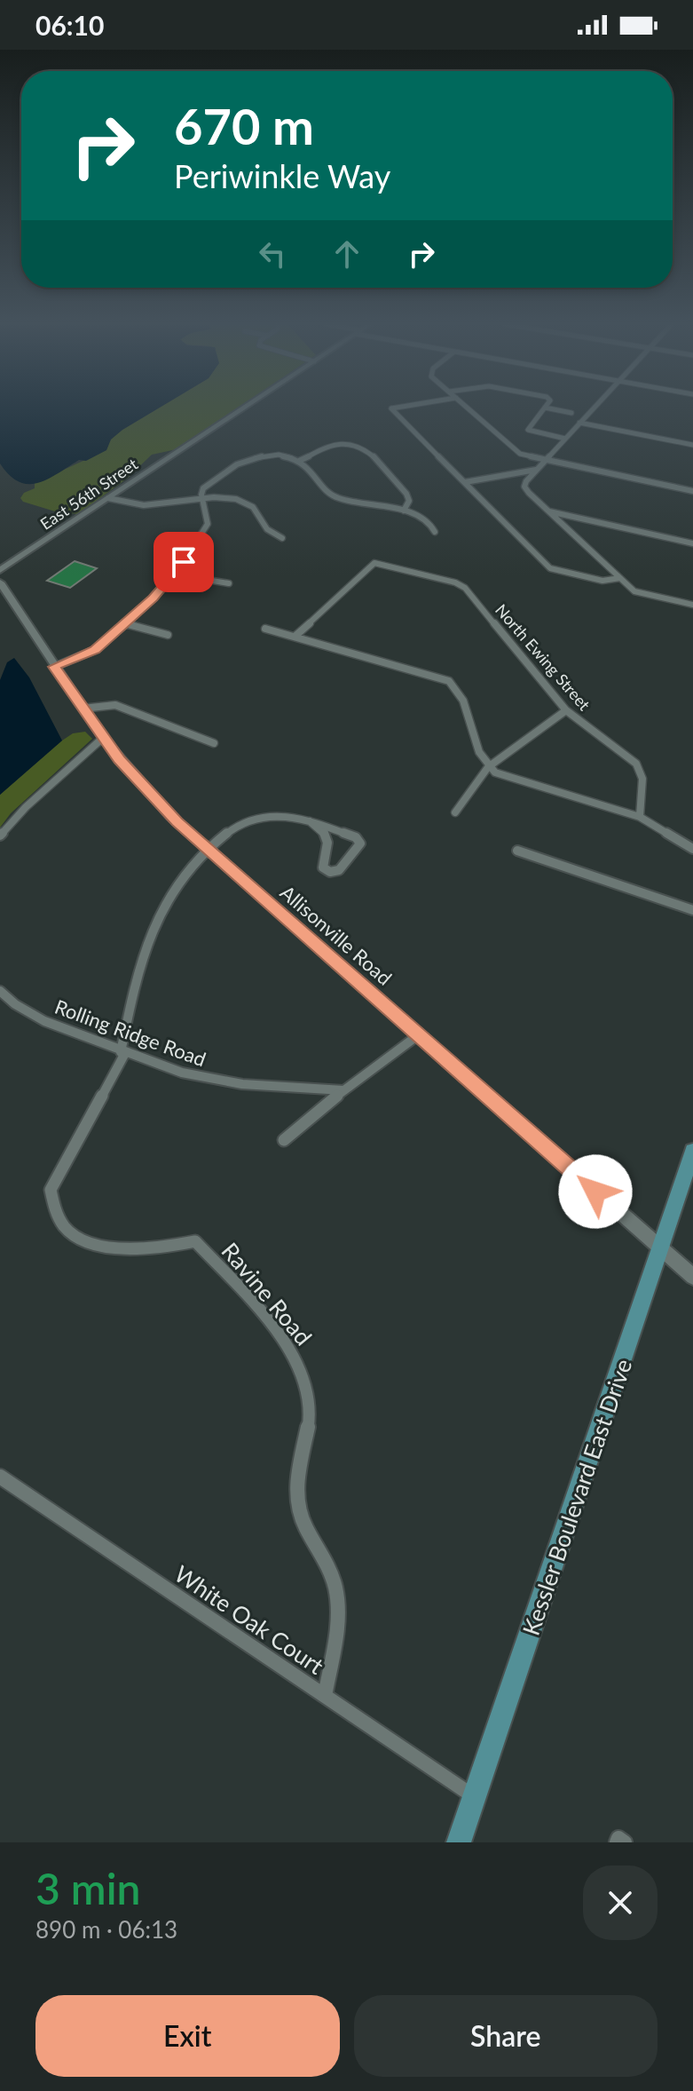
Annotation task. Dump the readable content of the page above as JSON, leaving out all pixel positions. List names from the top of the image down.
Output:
{
  "streets": {
    "main road": ["East 56th Street", "Allisonville Road", "Kessler Boulevard East Drive"],
    "street": [
      "North Ewing Street",
      "Rolling Ridge Road",
      "Ravine Road",
      "White Oak Court"
    ]
  },
  "crossings": [
    ["Allisonville Road", "Kessler Boulevard East Drive"],
    ["Rolling Ridge Road", "Ravine Road"],
    ["Ravine Road", "White Oak Court"],
    ["Kessler Boulevard East Drive", "White Oak Court"]
  ],
  "page": {
    "status": "06:10",
    "turn": ["670 m", "Periwinkle Way"],
    "heading": ["3 min", "890 m · 06:13"],
    "buttons": ["Exit", "Share"]
  }
}
